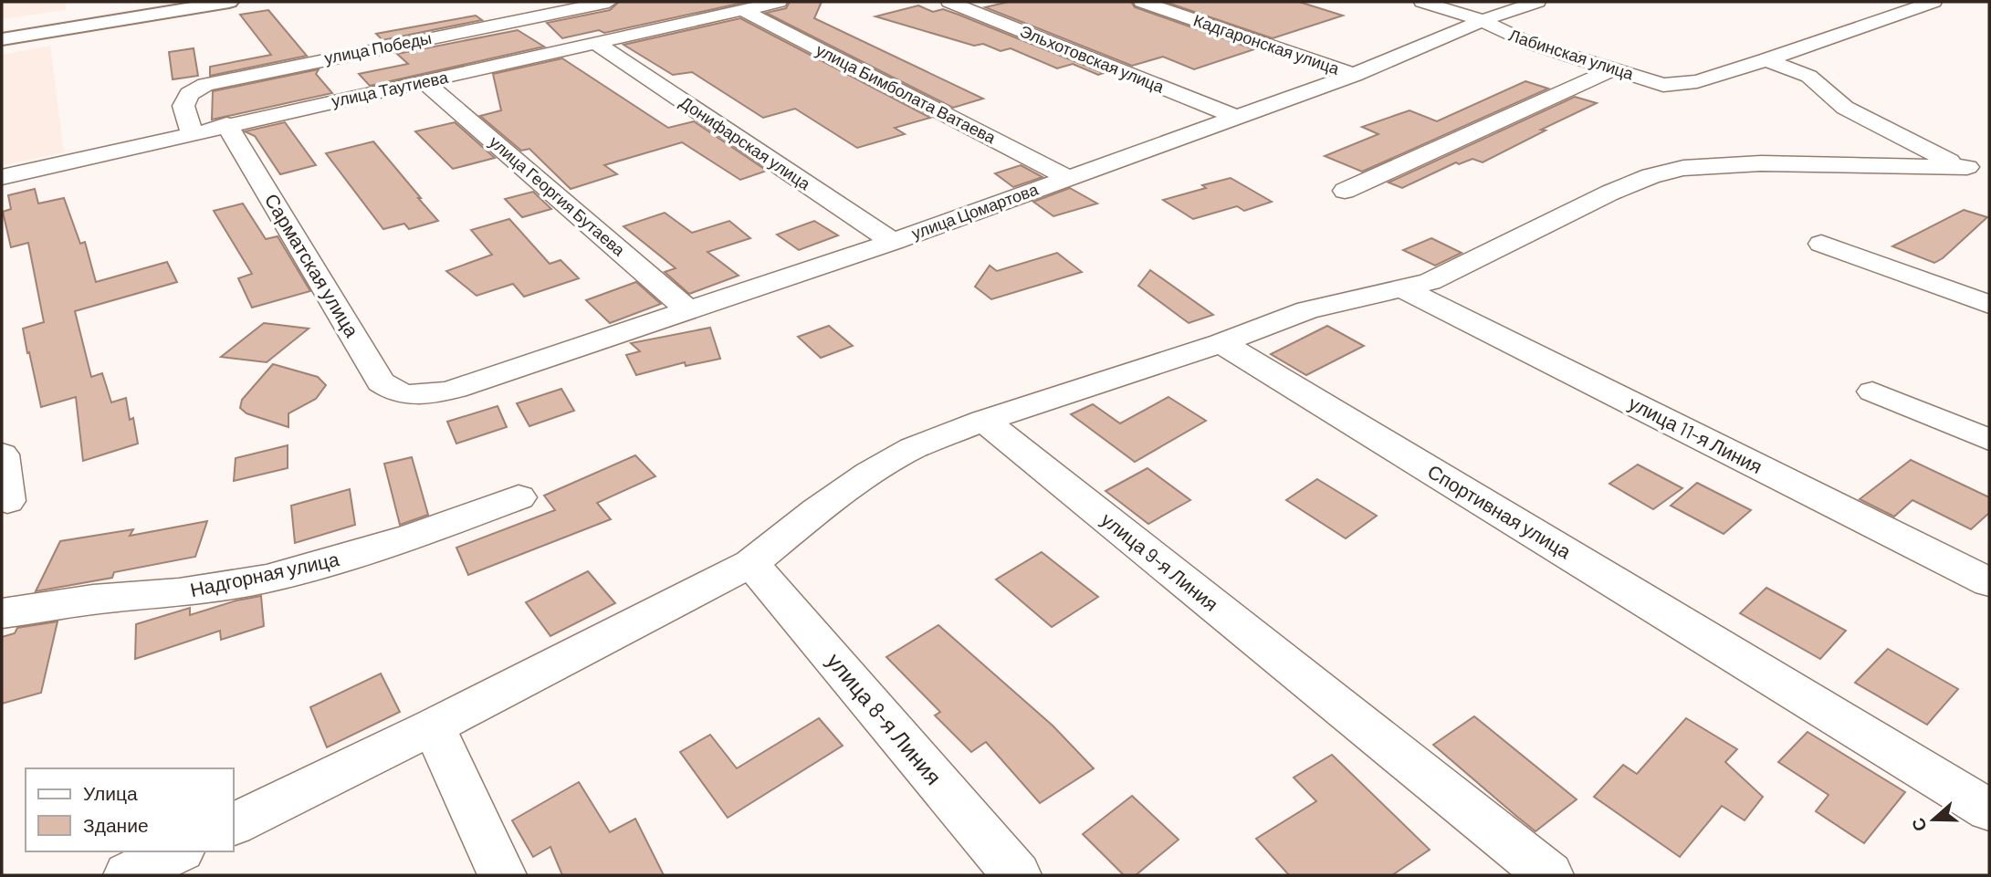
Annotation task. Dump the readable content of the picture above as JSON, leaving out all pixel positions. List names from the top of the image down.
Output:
{
  "streets": {
    "street": [
      "Кадгаронская улица",
      "улица Победы",
      "Лабинская улица",
      "Эльхотовская улица",
      "улица Таутиева",
      "улица Бимболата Ватаева",
      "Донифарская улица",
      "улица Георгия Бутаева",
      "улица Цомартова",
      "Сарматская улица",
      "улица 11-я Линия",
      "Спортивная улица",
      "улица 9-я Линия",
      "Надгорная улица",
      "улица 8-я Линия"
    ]
  },
  "crossings": [
    ["Кадгаронская улица", "улица Цомартова"],
    ["улица Победы", "улица Таутиева"],
    ["Лабинская улица", "улица Цомартова"],
    ["Эльхотовская улица", "улица Цомартова"],
    ["улица Таутиева", "улица Бимболата Ватаева"],
    ["улица Таутиева", "Донифарская улица"],
    ["улица Таутиева", "улица Георгия Бутаева"],
    ["улица Таутиева", "Сарматская улица"],
    ["улица Бимболата Ватаева", "улица Цомартова"],
    ["Донифарская улица", "улица Цомартова"],
    ["улица Георгия Бутаева", "улица Цомартова"],
    ["улица Цомартова", "Сарматская улица"]
  ],
  "legend": ["Улица", "Здание"],
  "north": "left"
}
